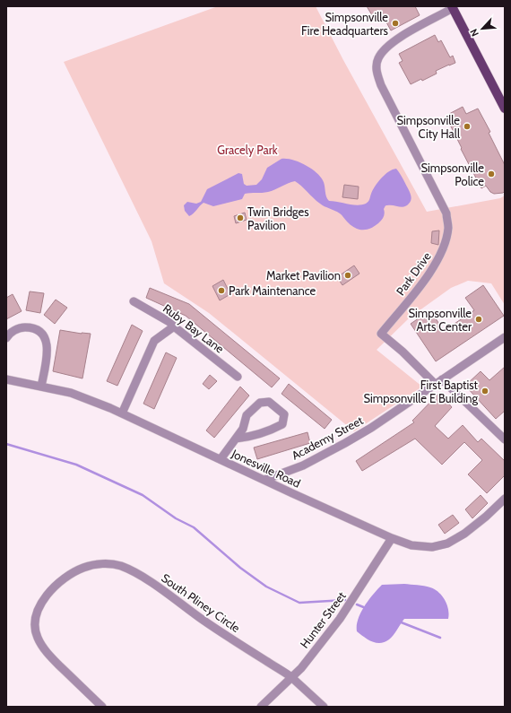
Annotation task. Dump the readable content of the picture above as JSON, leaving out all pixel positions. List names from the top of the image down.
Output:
{
  "streets": {
    "street": [
      "Park Drive",
      "Ruby Bay Lane",
      "Academy Street",
      "Jonesville Road",
      "South Pliney Circle",
      "Hunter Street"
    ]
  },
  "crossings": [
    ["Park Drive", "Academy Street"],
    ["Academy Street", "Jonesville Road"],
    ["Jonesville Road", "Hunter Street"],
    ["South Pliney Circle", "Hunter Street"]
  ],
  "parks": ["Gracely Park"],
  "places": [
    "Simpsonville Fire Headquarters",
    "Simpsonville City Hall",
    "Simpsonville Police",
    "Twin Bridges Pavilion",
    "Market Pavilion",
    "Park Maintenance",
    "Simpsonville Arts Center",
    "First Baptist Simpsonville E Building"
  ],
  "north": "bottom left"
}
